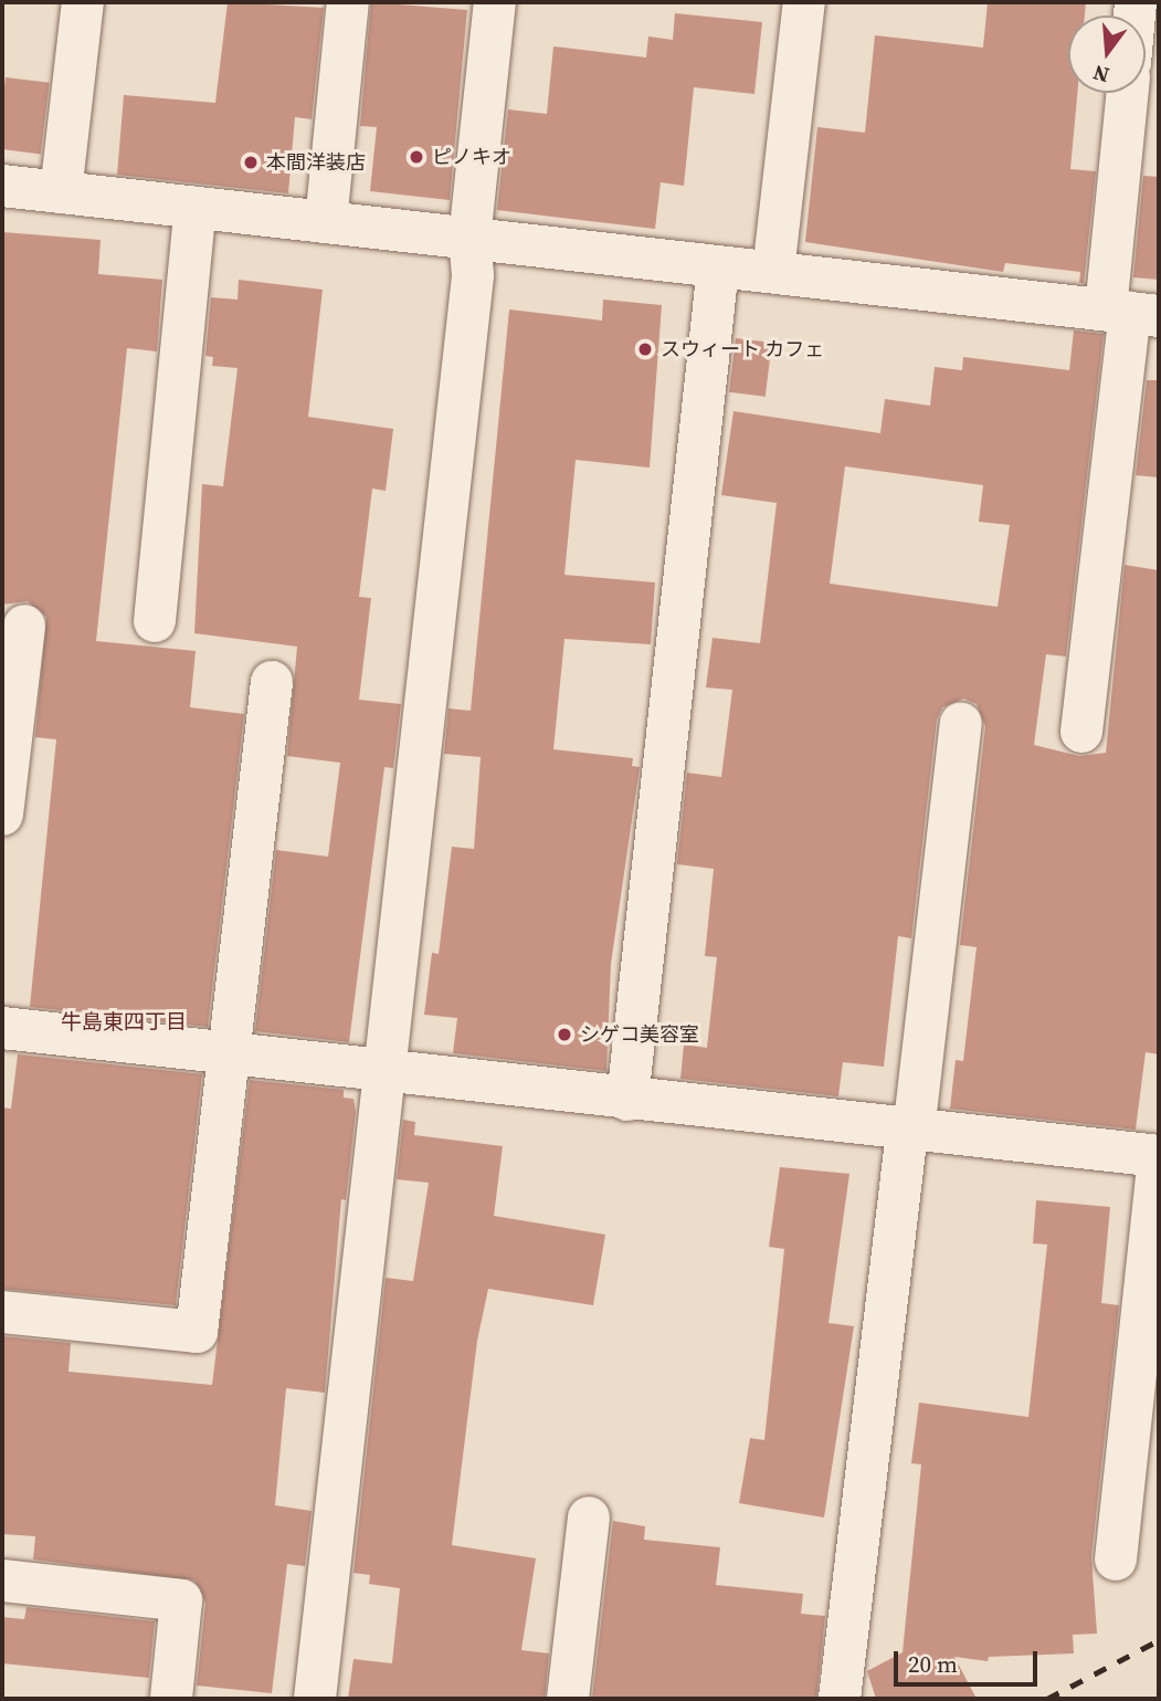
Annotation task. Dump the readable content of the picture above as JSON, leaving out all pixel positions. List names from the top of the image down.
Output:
{
  "districts": ["牛島東四丁目"],
  "places": [
    "ピノキオ",
    "本間洋装店",
    "スウィート カフェ",
    "シゲコ美容室"
  ],
  "scale_bar": "20 m",
  "north": "bottom"
}
